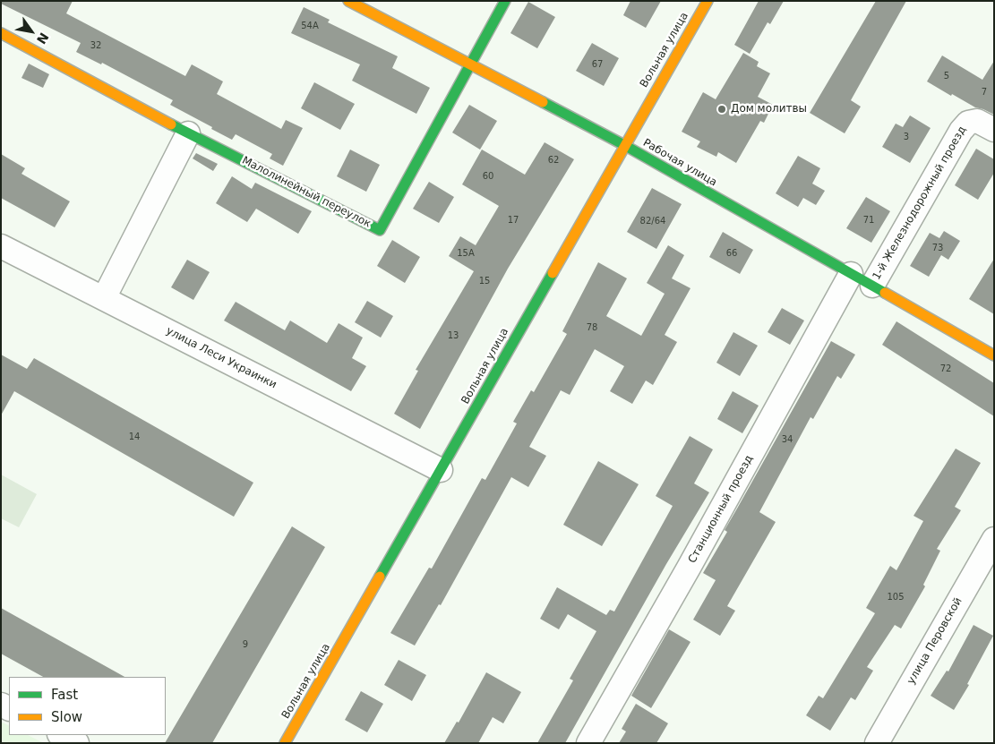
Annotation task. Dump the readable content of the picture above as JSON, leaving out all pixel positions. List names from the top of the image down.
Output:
{
  "streets": {
    "street": [
      "Вольная улица",
      "Рабочая улица",
      "Малолинейный переулок",
      "1-й Железнодорожный проезд",
      "улица Леси Украинки",
      "Станционный проезд",
      "улица Перовской"
    ]
  },
  "crossings": [
    ["Вольная улица", "Рабочая улица"],
    ["Вольная улица", "улица Леси Украинки"],
    ["Рабочая улица", "Малолинейный переулок"],
    ["Рабочая улица", "1-й Железнодорожный проезд"],
    ["Рабочая улица", "Станционный проезд"]
  ],
  "places": ["Дом молитвы"],
  "house_numbers": [
    "54А",
    "32",
    "67",
    "5",
    "7",
    "3",
    "62",
    "60",
    "17",
    "71",
    "82/64",
    "73",
    "15А",
    "66",
    "15",
    "78",
    "13",
    "72",
    "14",
    "34",
    "105",
    "9"
  ],
  "legend": ["Fast", "Slow"],
  "north": "bottom right"
}
